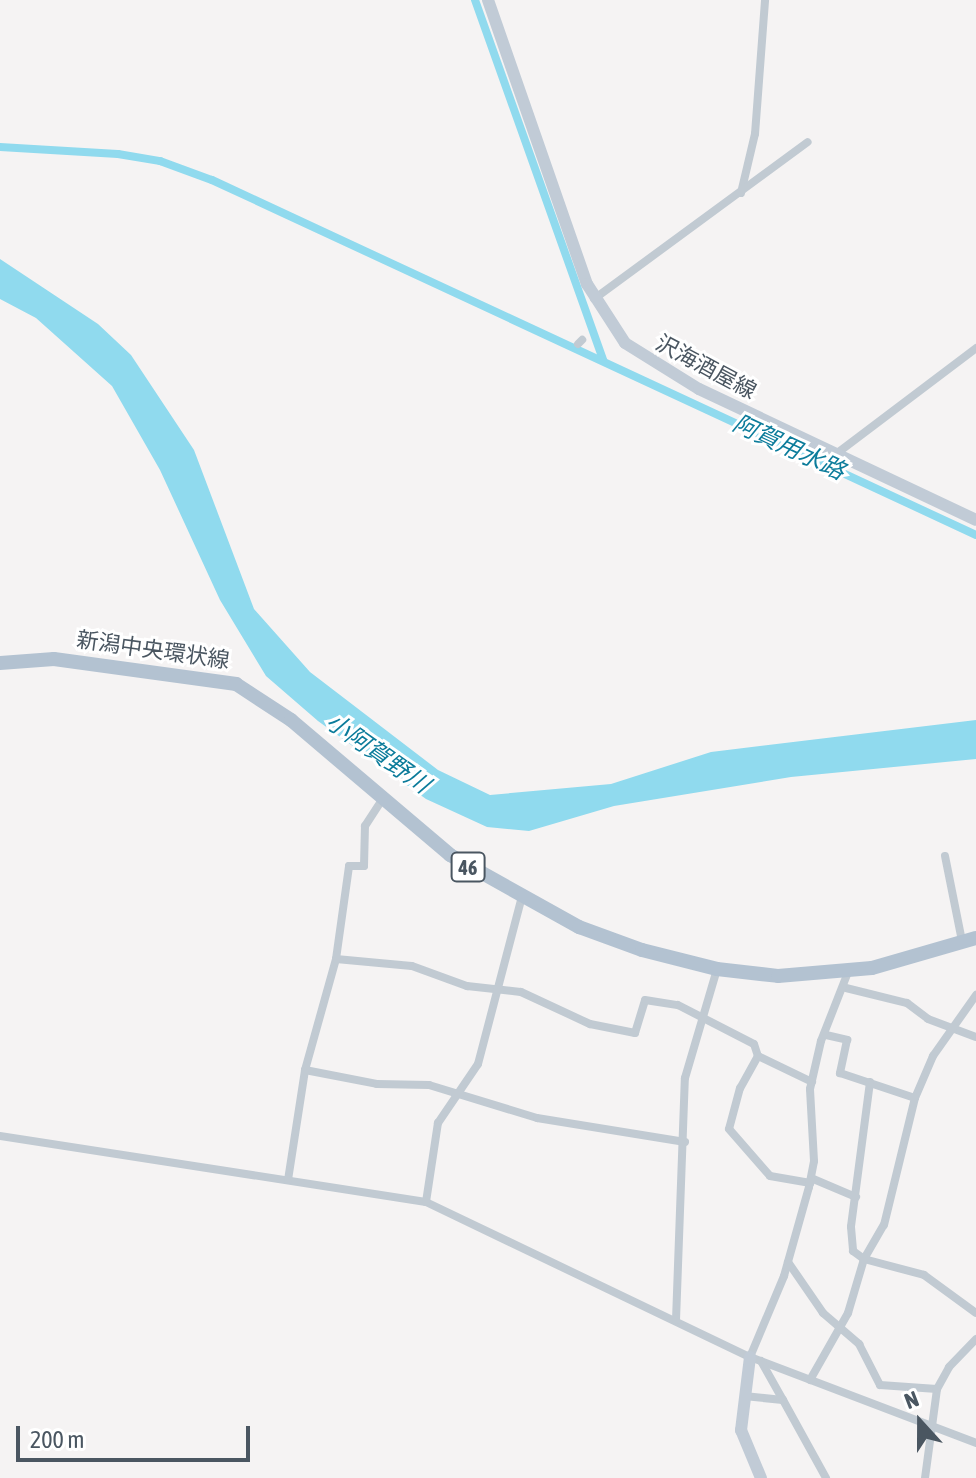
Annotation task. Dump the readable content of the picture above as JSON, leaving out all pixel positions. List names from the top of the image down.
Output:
{
  "streets": {
    "main road": ["沢海酒屋線", "新潟中央環状線", "46"]
  },
  "water": ["阿賀用水路", "小阿賀野川"],
  "scale_bar": "200 m",
  "north": "top"
}
